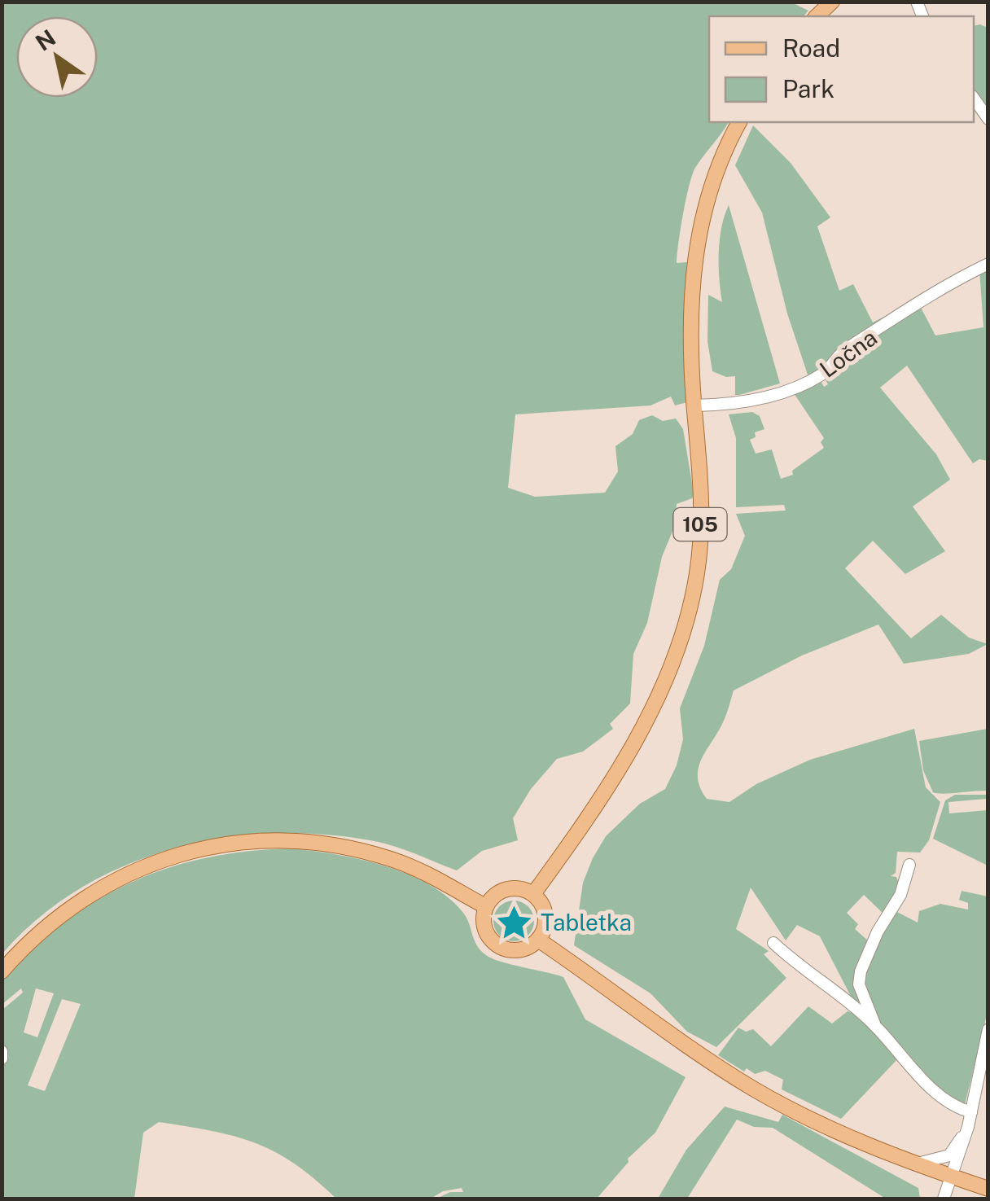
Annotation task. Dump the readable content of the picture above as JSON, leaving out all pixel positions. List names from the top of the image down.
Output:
{
  "streets": {
    "main road": ["105"],
    "street": ["Ločna"]
  },
  "crossings": [
    ["Ločna", "105"]
  ],
  "places": {
    "place": ["Tabletka"]
  },
  "legend": ["Road", "Park"],
  "north": "top left"
}
